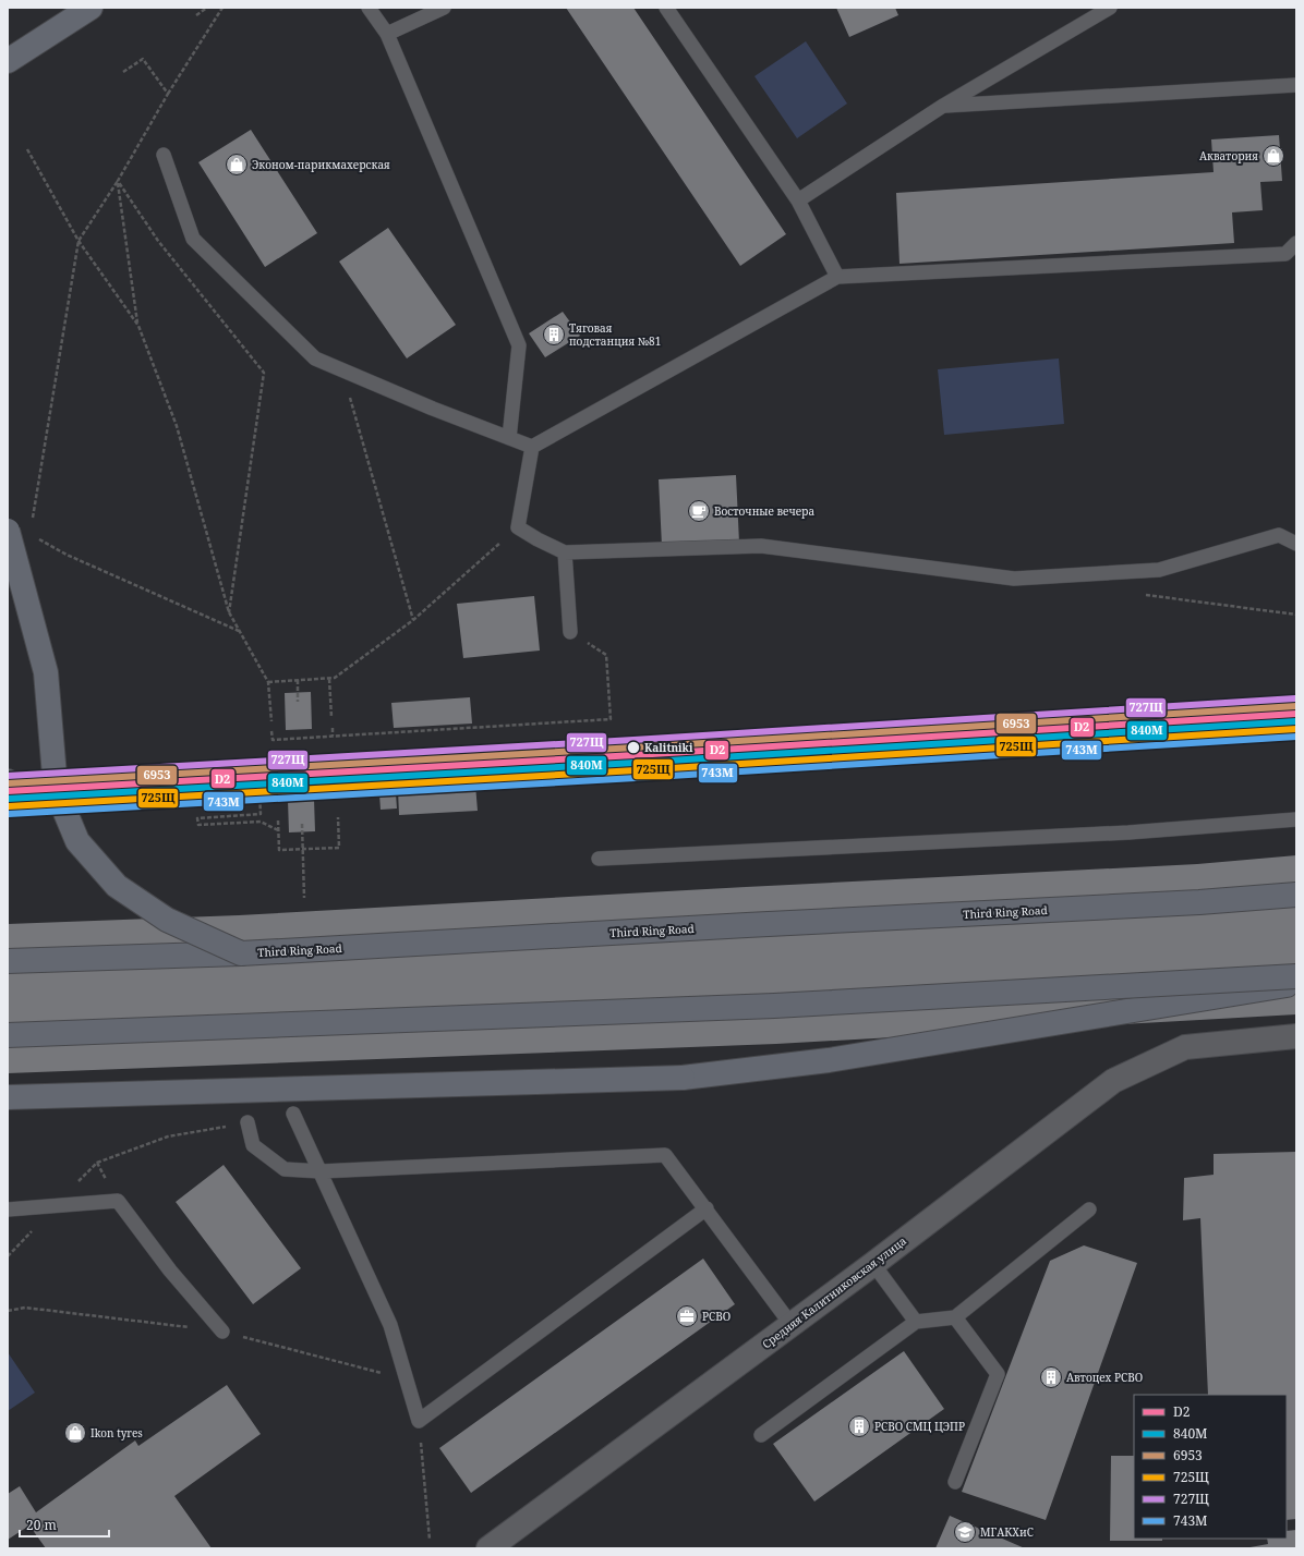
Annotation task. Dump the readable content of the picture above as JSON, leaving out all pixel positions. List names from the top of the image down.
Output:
{
  "streets": {
    "main road": ["Third Ring Road"],
    "street": ["Средняя Калитниковская улица"]
  },
  "places": {
    "shop": ["Акватория", "Эконом-парикмахерская", "Ikon tyres"],
    "building": ["Тяговая подстанция №81", "Автоцех РСВО", "РСВО СМЦ ЦЭПР"],
    "cafe": ["Восточные вечера"],
    "other": ["Kalitniki"],
    "office": ["РСВО"],
    "school or university": ["МГАКХиС"]
  },
  "lines": [
    "transit line 727Щ",
    "transit line 6953",
    "transit line D2",
    "transit line 840М",
    "transit line 725Щ",
    "transit line 743М"
  ],
  "legend": [
    "D2",
    "840М",
    "6953",
    "725Щ",
    "727Щ",
    "743М"
  ],
  "scale_bar": "20 m"
}
